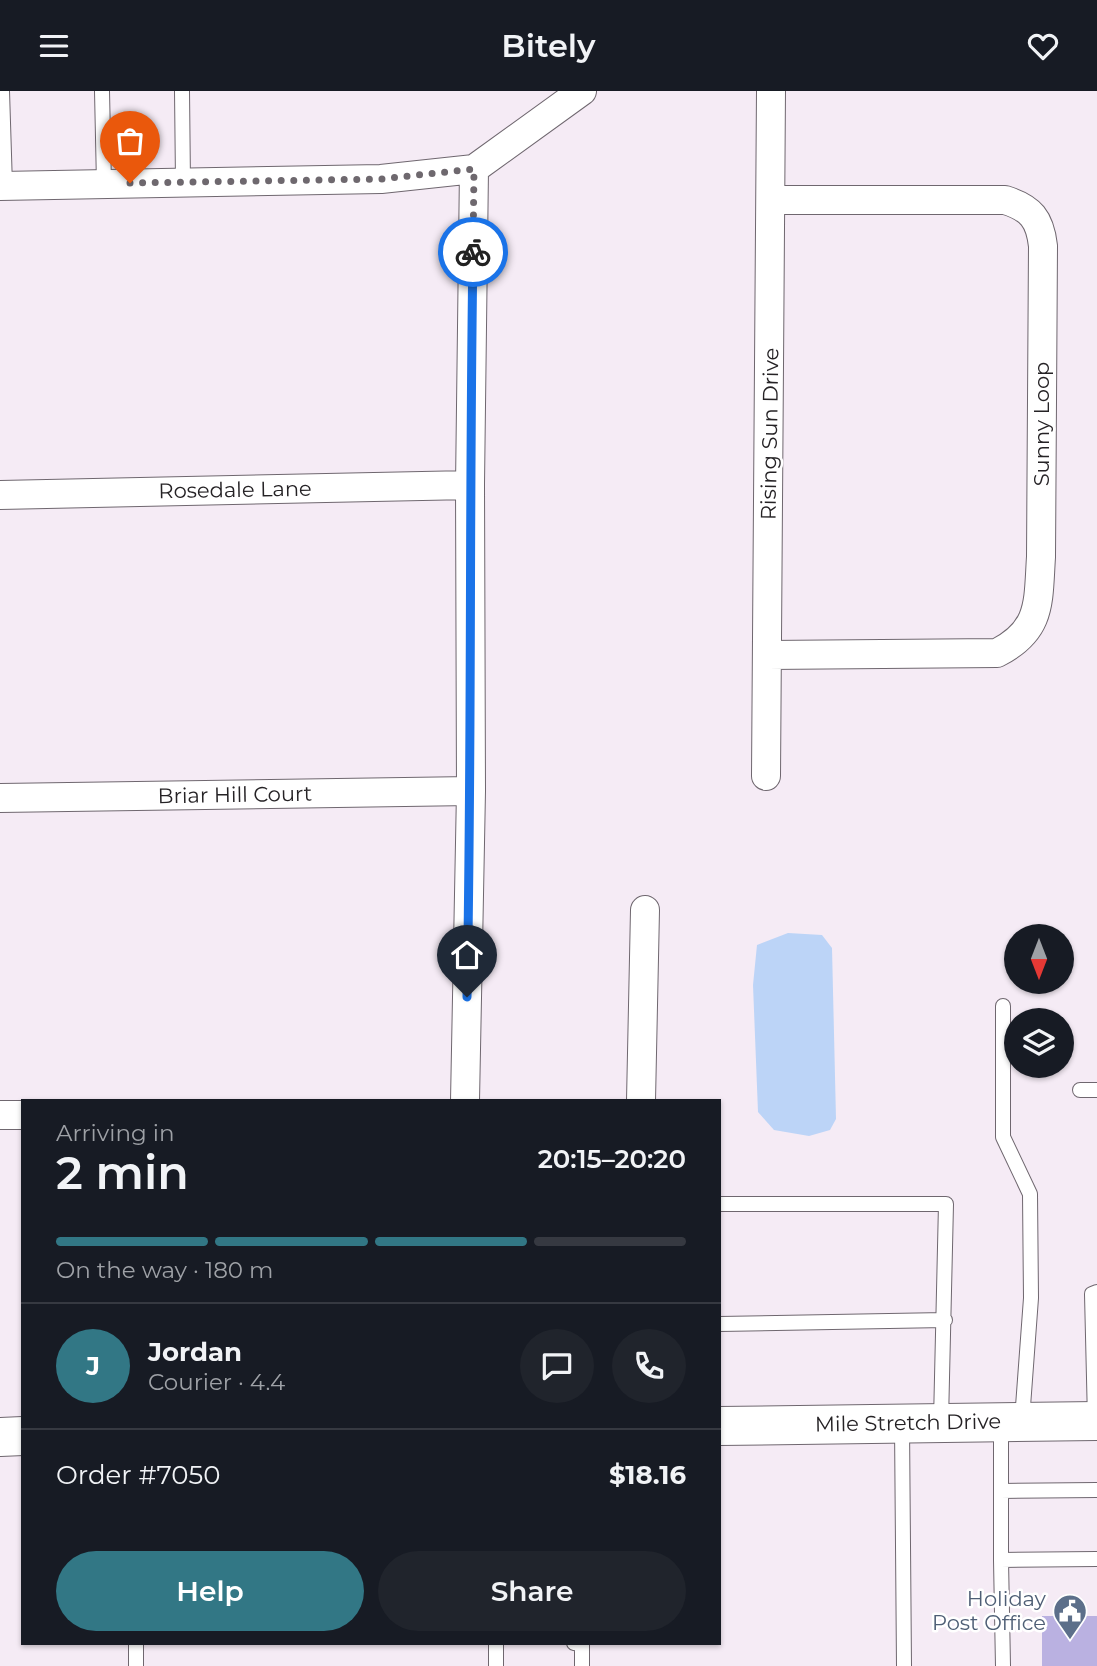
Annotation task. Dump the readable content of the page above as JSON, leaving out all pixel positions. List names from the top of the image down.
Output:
{
  "streets": {
    "street": [
      "Sunny Loop",
      "Rising Sun Drive",
      "Rosedale Lane",
      "Briar Hill Court",
      "Mile Stretch Drive"
    ]
  },
  "crossings": [
    ["Sunny Loop", "Rising Sun Drive"]
  ],
  "places": {
    "public building": ["Holiday Post Office"]
  },
  "north": "bottom",
  "page": {
    "header": "Bitely",
    "heading": ["2 min", "Arriving in", "20:15–20:20"],
    "panel": [
      "Jordan",
      "Courier · 4.4",
      "Order #7050",
      "$18.16"
    ],
    "bar": "On the way · 180 m",
    "round": "J",
    "buttons": ["Help", "Share"]
  }
}
